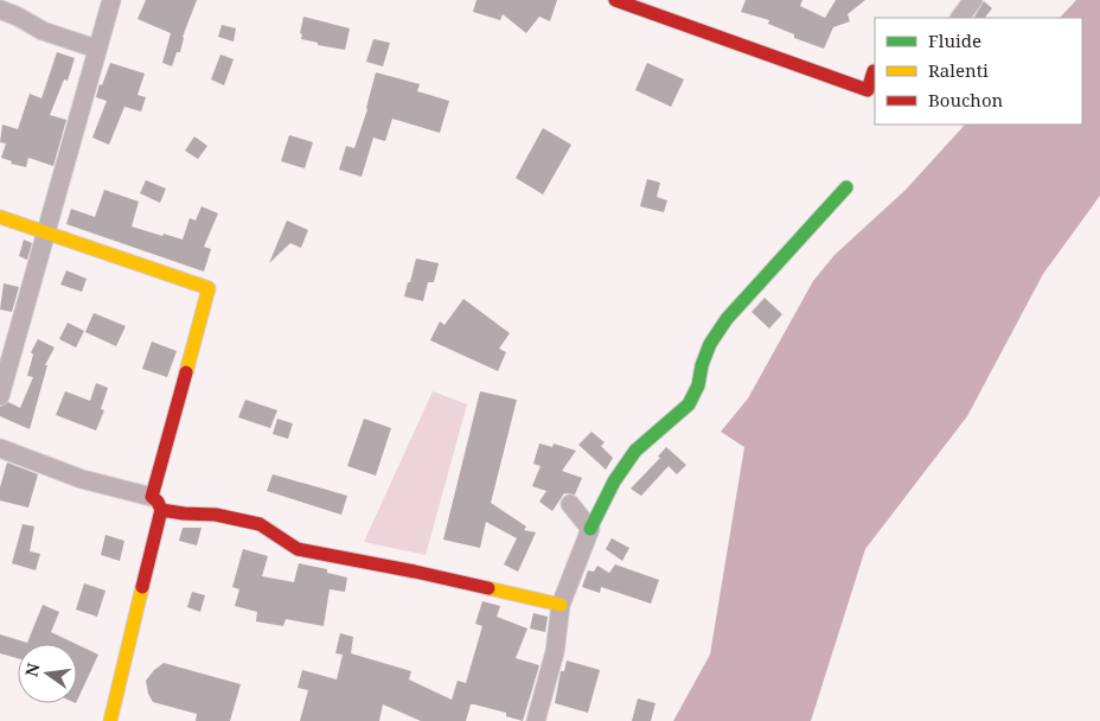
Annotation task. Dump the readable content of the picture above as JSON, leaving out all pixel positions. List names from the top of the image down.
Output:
{
  "legend": ["Fluide", "Ralenti", "Bouchon"],
  "north": "left"
}
